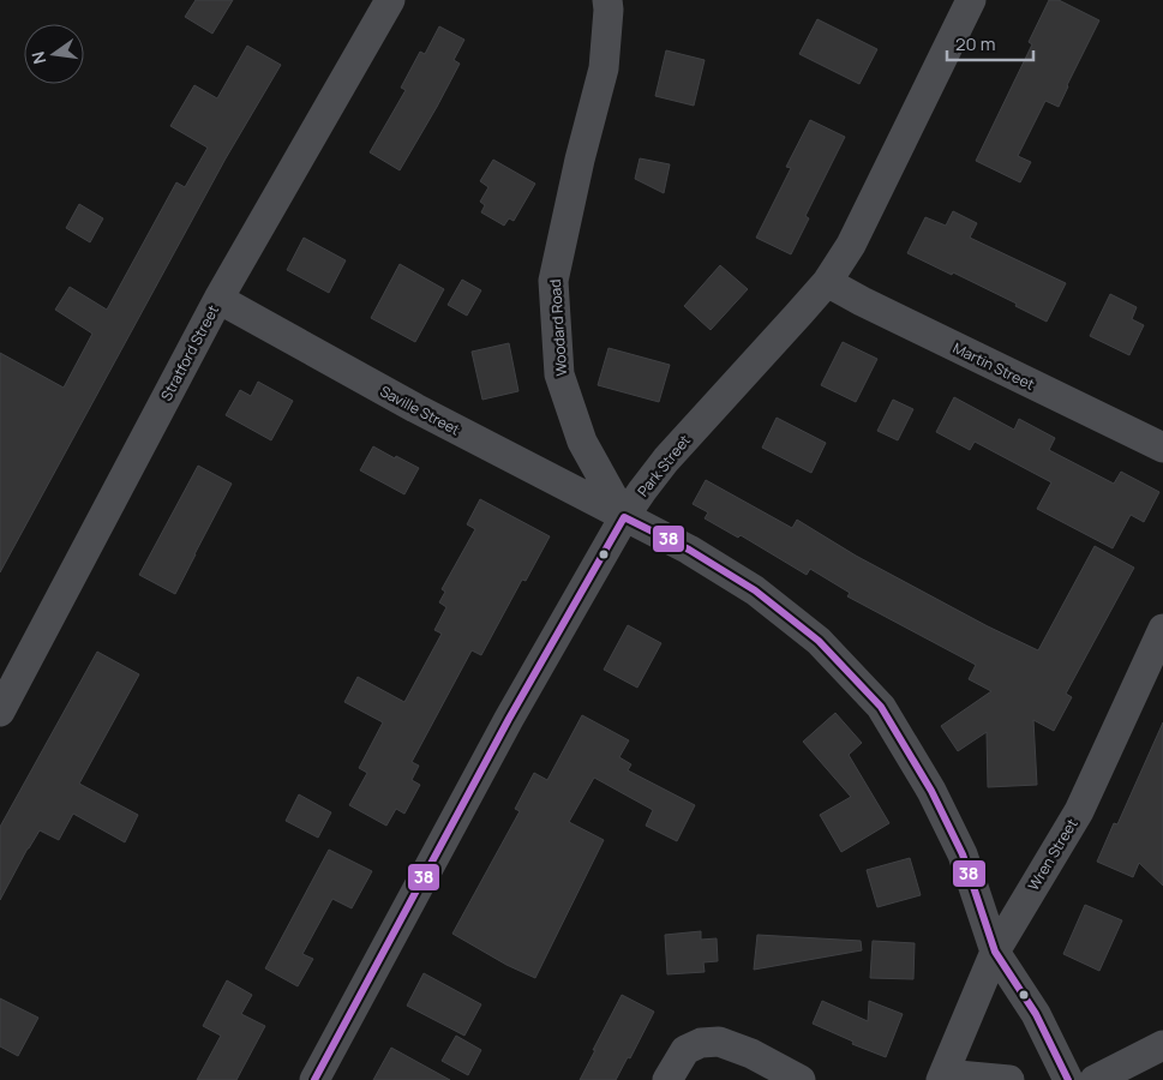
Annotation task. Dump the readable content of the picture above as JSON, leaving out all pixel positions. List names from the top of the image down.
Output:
{
  "streets": {
    "street": [
      "Woodard Road",
      "Stratford Street",
      "Martin Street",
      "Saville Street",
      "Park Street",
      "Wren Street"
    ]
  },
  "crossings": [
    ["Woodard Road", "Saville Street"],
    ["Woodard Road", "Park Street"],
    ["Stratford Street", "Saville Street"],
    ["Martin Street", "Park Street"],
    ["Saville Street", "Park Street"]
  ],
  "lines": ["transit line 38"],
  "scale_bar": "20 m",
  "north": "left"
}
